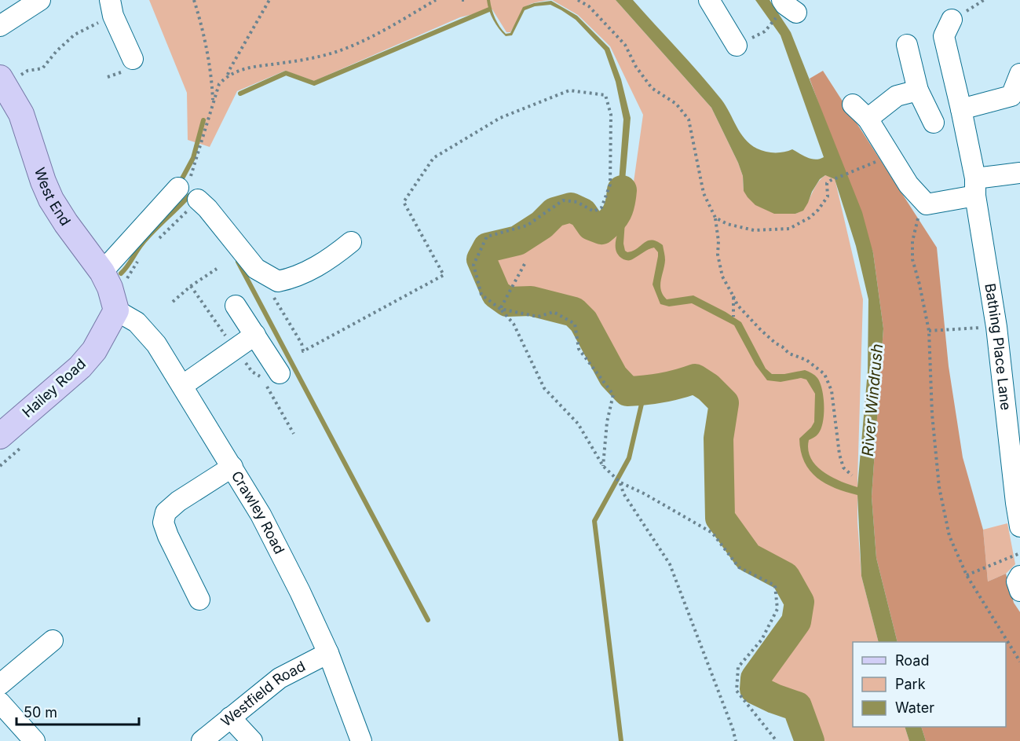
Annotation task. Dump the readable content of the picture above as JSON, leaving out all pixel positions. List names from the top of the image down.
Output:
{
  "streets": {
    "main road": ["West End", "Hailey Road"],
    "street": ["Bathing Place Lane", "Crawley Road", "Westfield Road"]
  },
  "crossings": [
    ["West End", "Hailey Road"],
    ["West End", "Crawley Road"],
    ["Hailey Road", "Crawley Road"],
    ["Crawley Road", "Westfield Road"]
  ],
  "water": ["River Windrush"],
  "legend": ["Road", "Park", "Water"],
  "scale_bar": "50 m"
}
